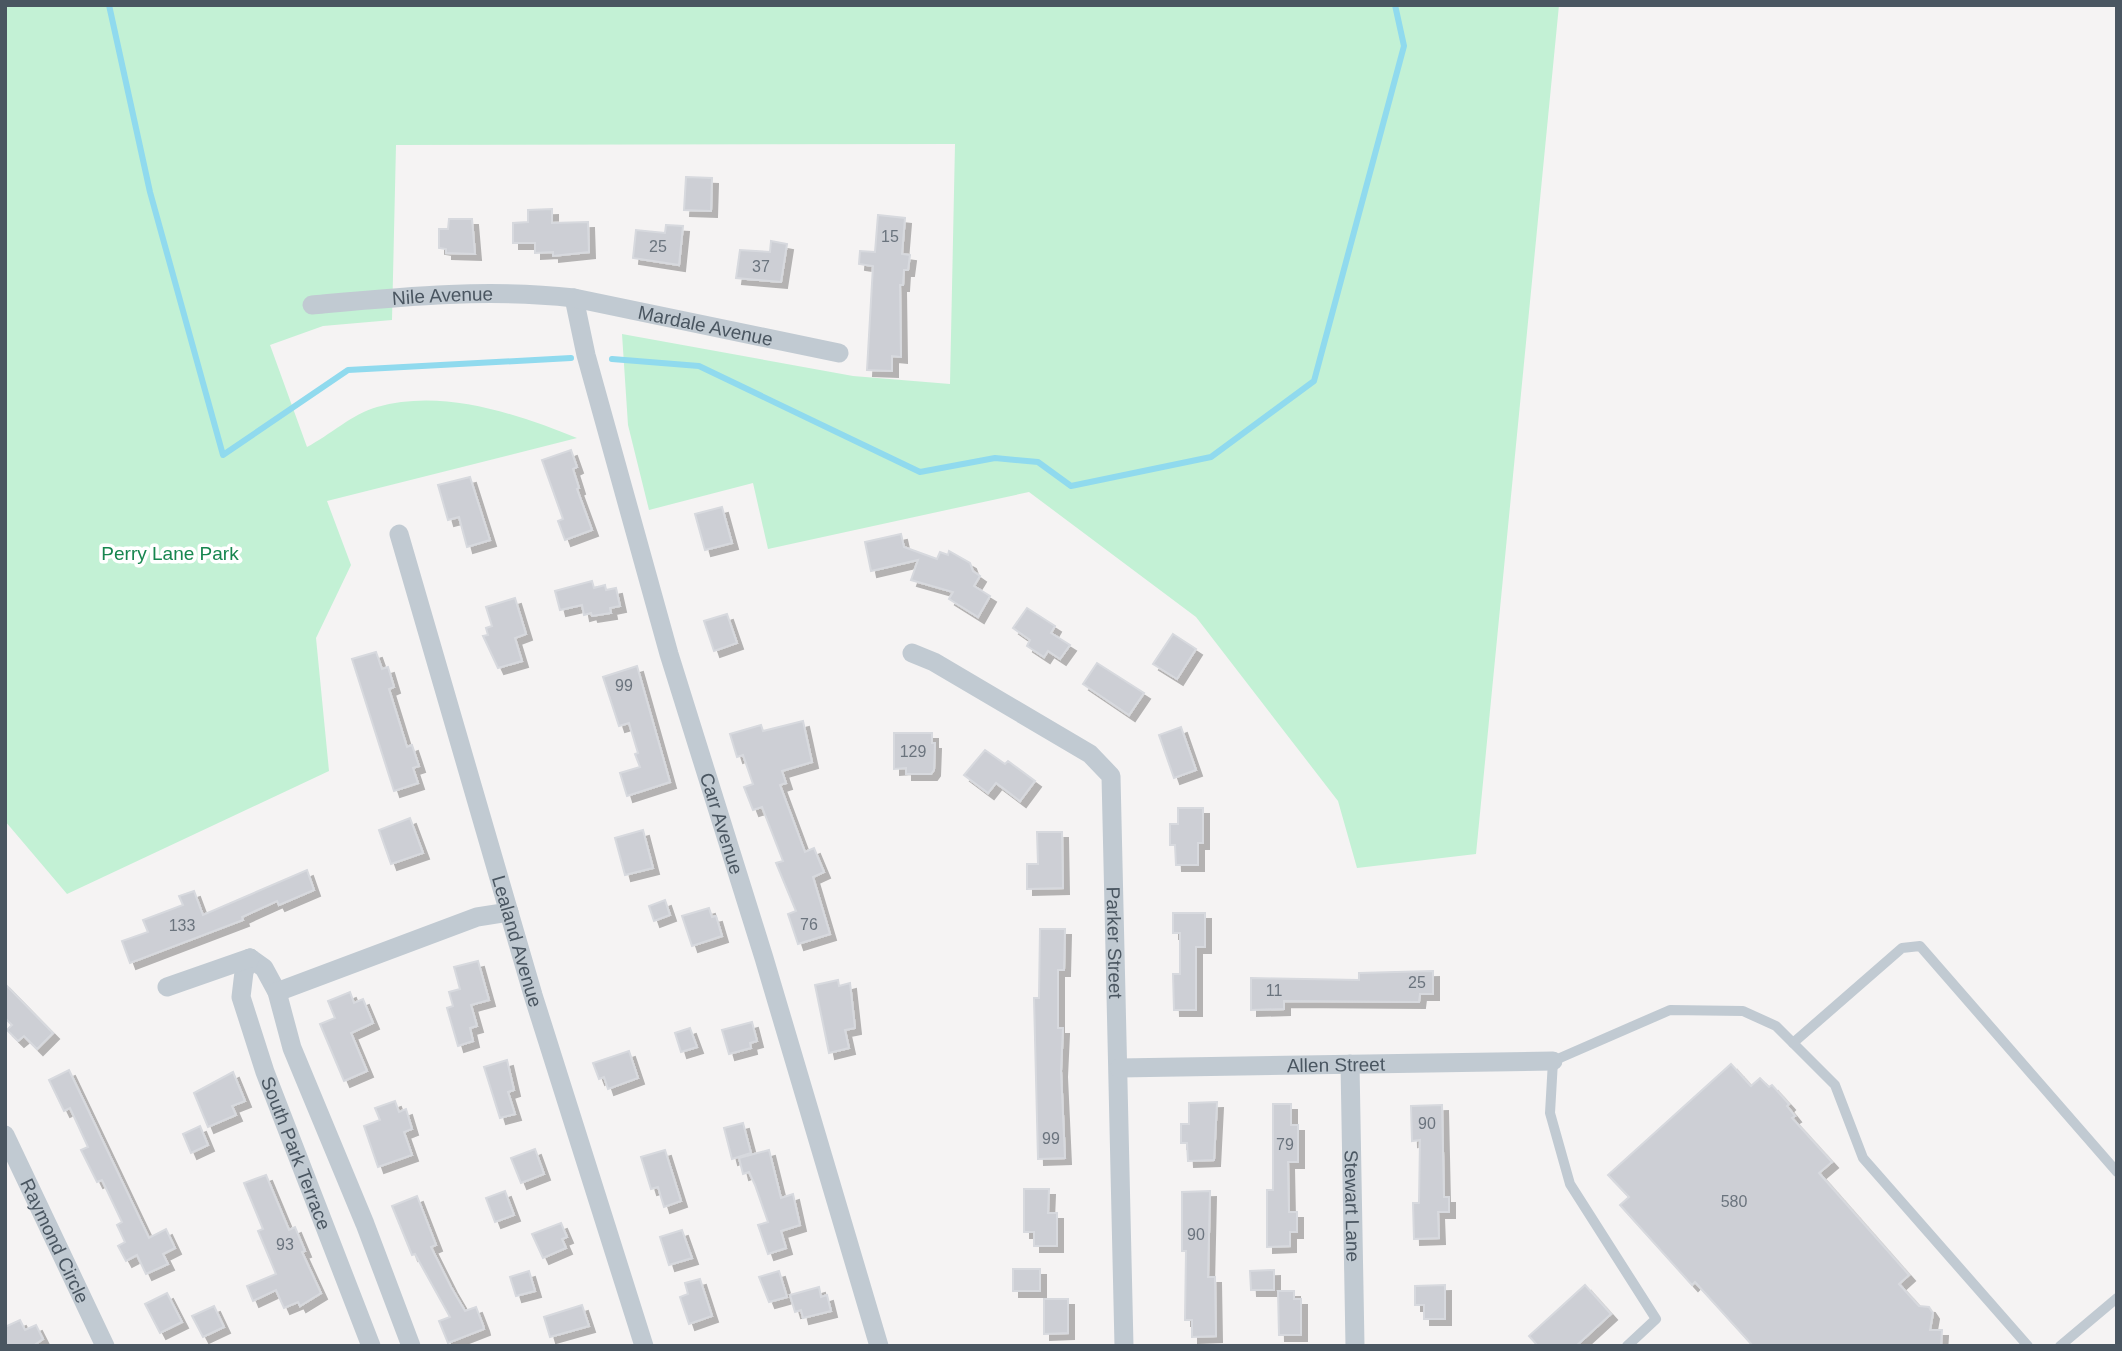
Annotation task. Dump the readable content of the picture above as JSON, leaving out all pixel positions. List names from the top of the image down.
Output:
{
  "streets": {
    "street": [
      "Nile Avenue",
      "Mardale Avenue",
      "Carr Avenue",
      "Lealand Avenue",
      "Parker Street",
      "Allen Street",
      "South Park Terrace",
      "Stewart Lane",
      "Raymond Circle"
    ]
  },
  "crossings": [
    ["Nile Avenue", "Mardale Avenue"],
    ["Nile Avenue", "Carr Avenue"],
    ["Mardale Avenue", "Carr Avenue"],
    ["Parker Street", "Allen Street"],
    ["Allen Street", "Stewart Lane"]
  ],
  "parks": ["Perry Lane Park"],
  "house_numbers": [
    "15",
    "25",
    "37",
    "99",
    "129",
    "76",
    "133",
    "25",
    "11",
    "90",
    "99",
    "79",
    "580",
    "90",
    "93"
  ]
}
